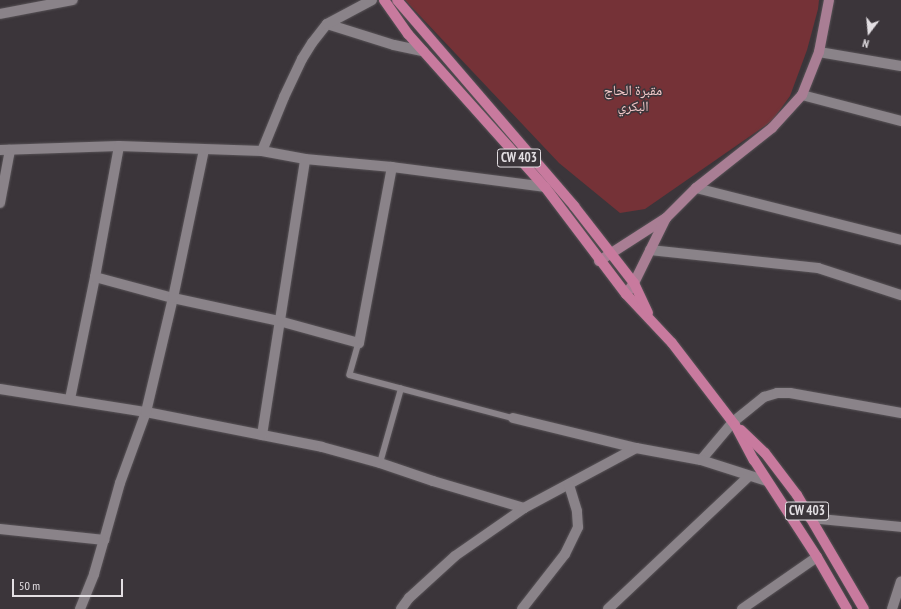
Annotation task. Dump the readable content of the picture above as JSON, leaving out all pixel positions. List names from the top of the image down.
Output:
{
  "streets": {
    "main road": ["CW 403"]
  },
  "parks": ["مقبرة الحاج البكري"],
  "scale_bar": "50 m",
  "north": "bottom"
}
